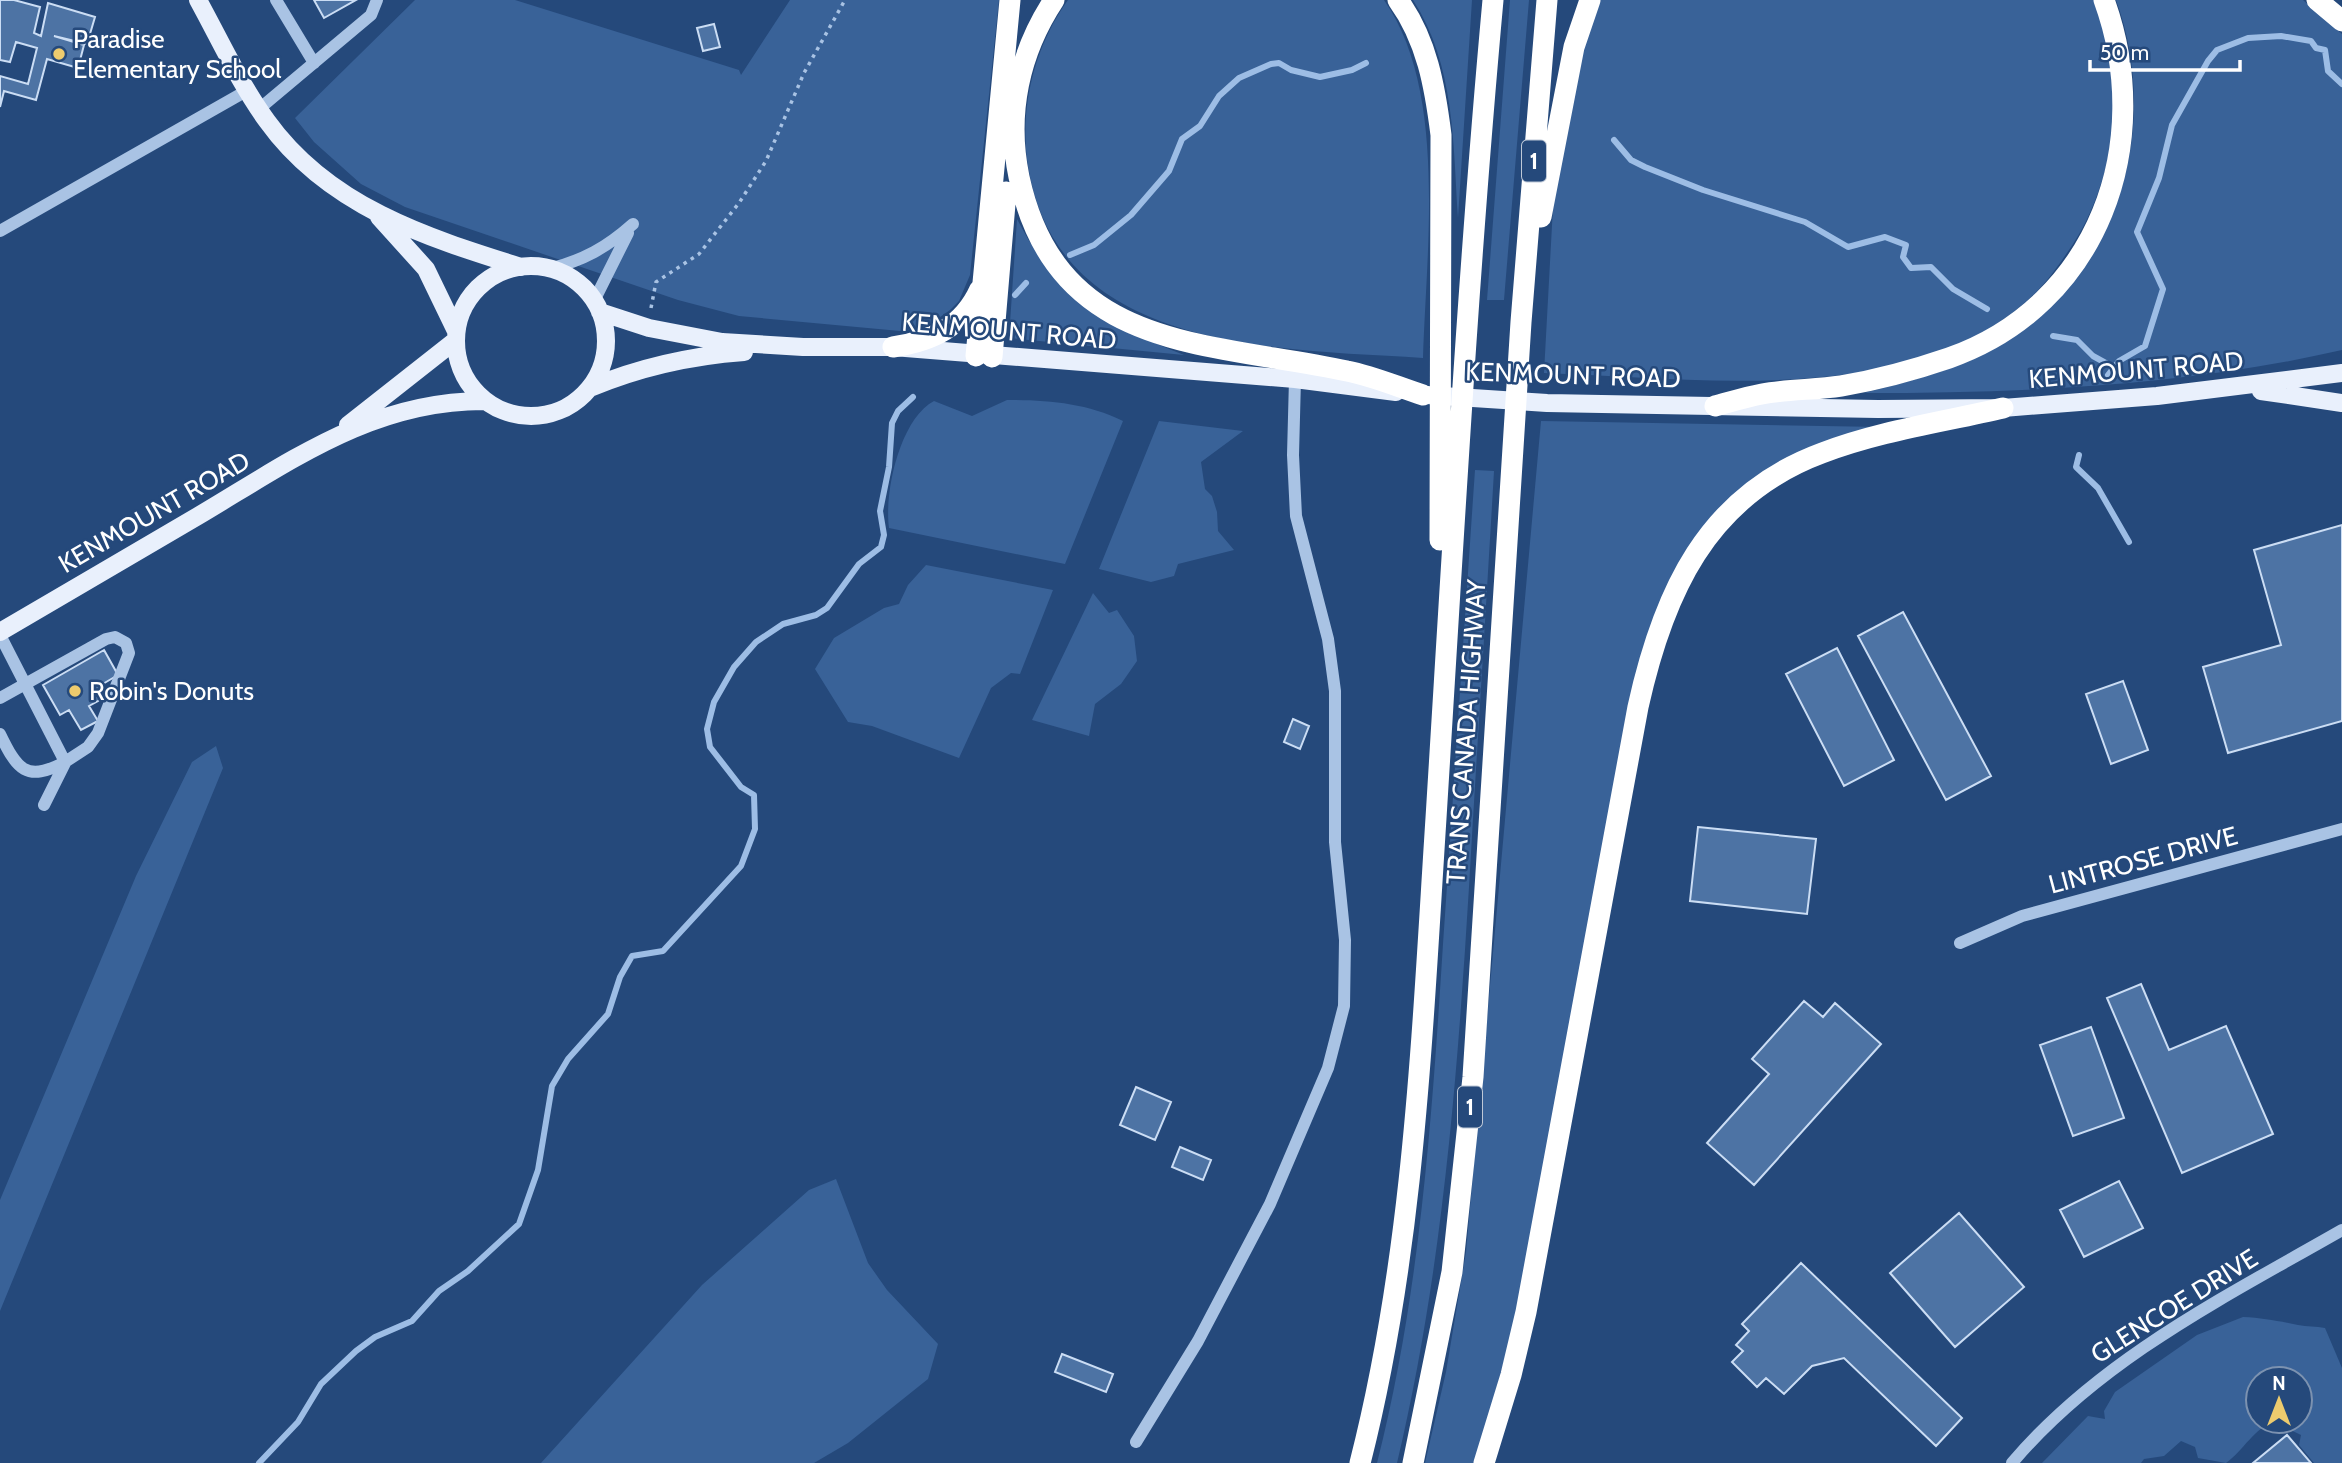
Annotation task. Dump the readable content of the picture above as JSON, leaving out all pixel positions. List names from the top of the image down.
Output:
{
  "streets": {
    "highway": ["1", "TRANS CANADA HIGHWAY"],
    "main road": ["KENMOUNT ROAD"],
    "street": ["LINTROSE DRIVE", "GLENCOE DRIVE"]
  },
  "places": ["Paradise Elementary School", "Robin's Donuts"],
  "scale_bar": "50 m",
  "north": "top"
}
